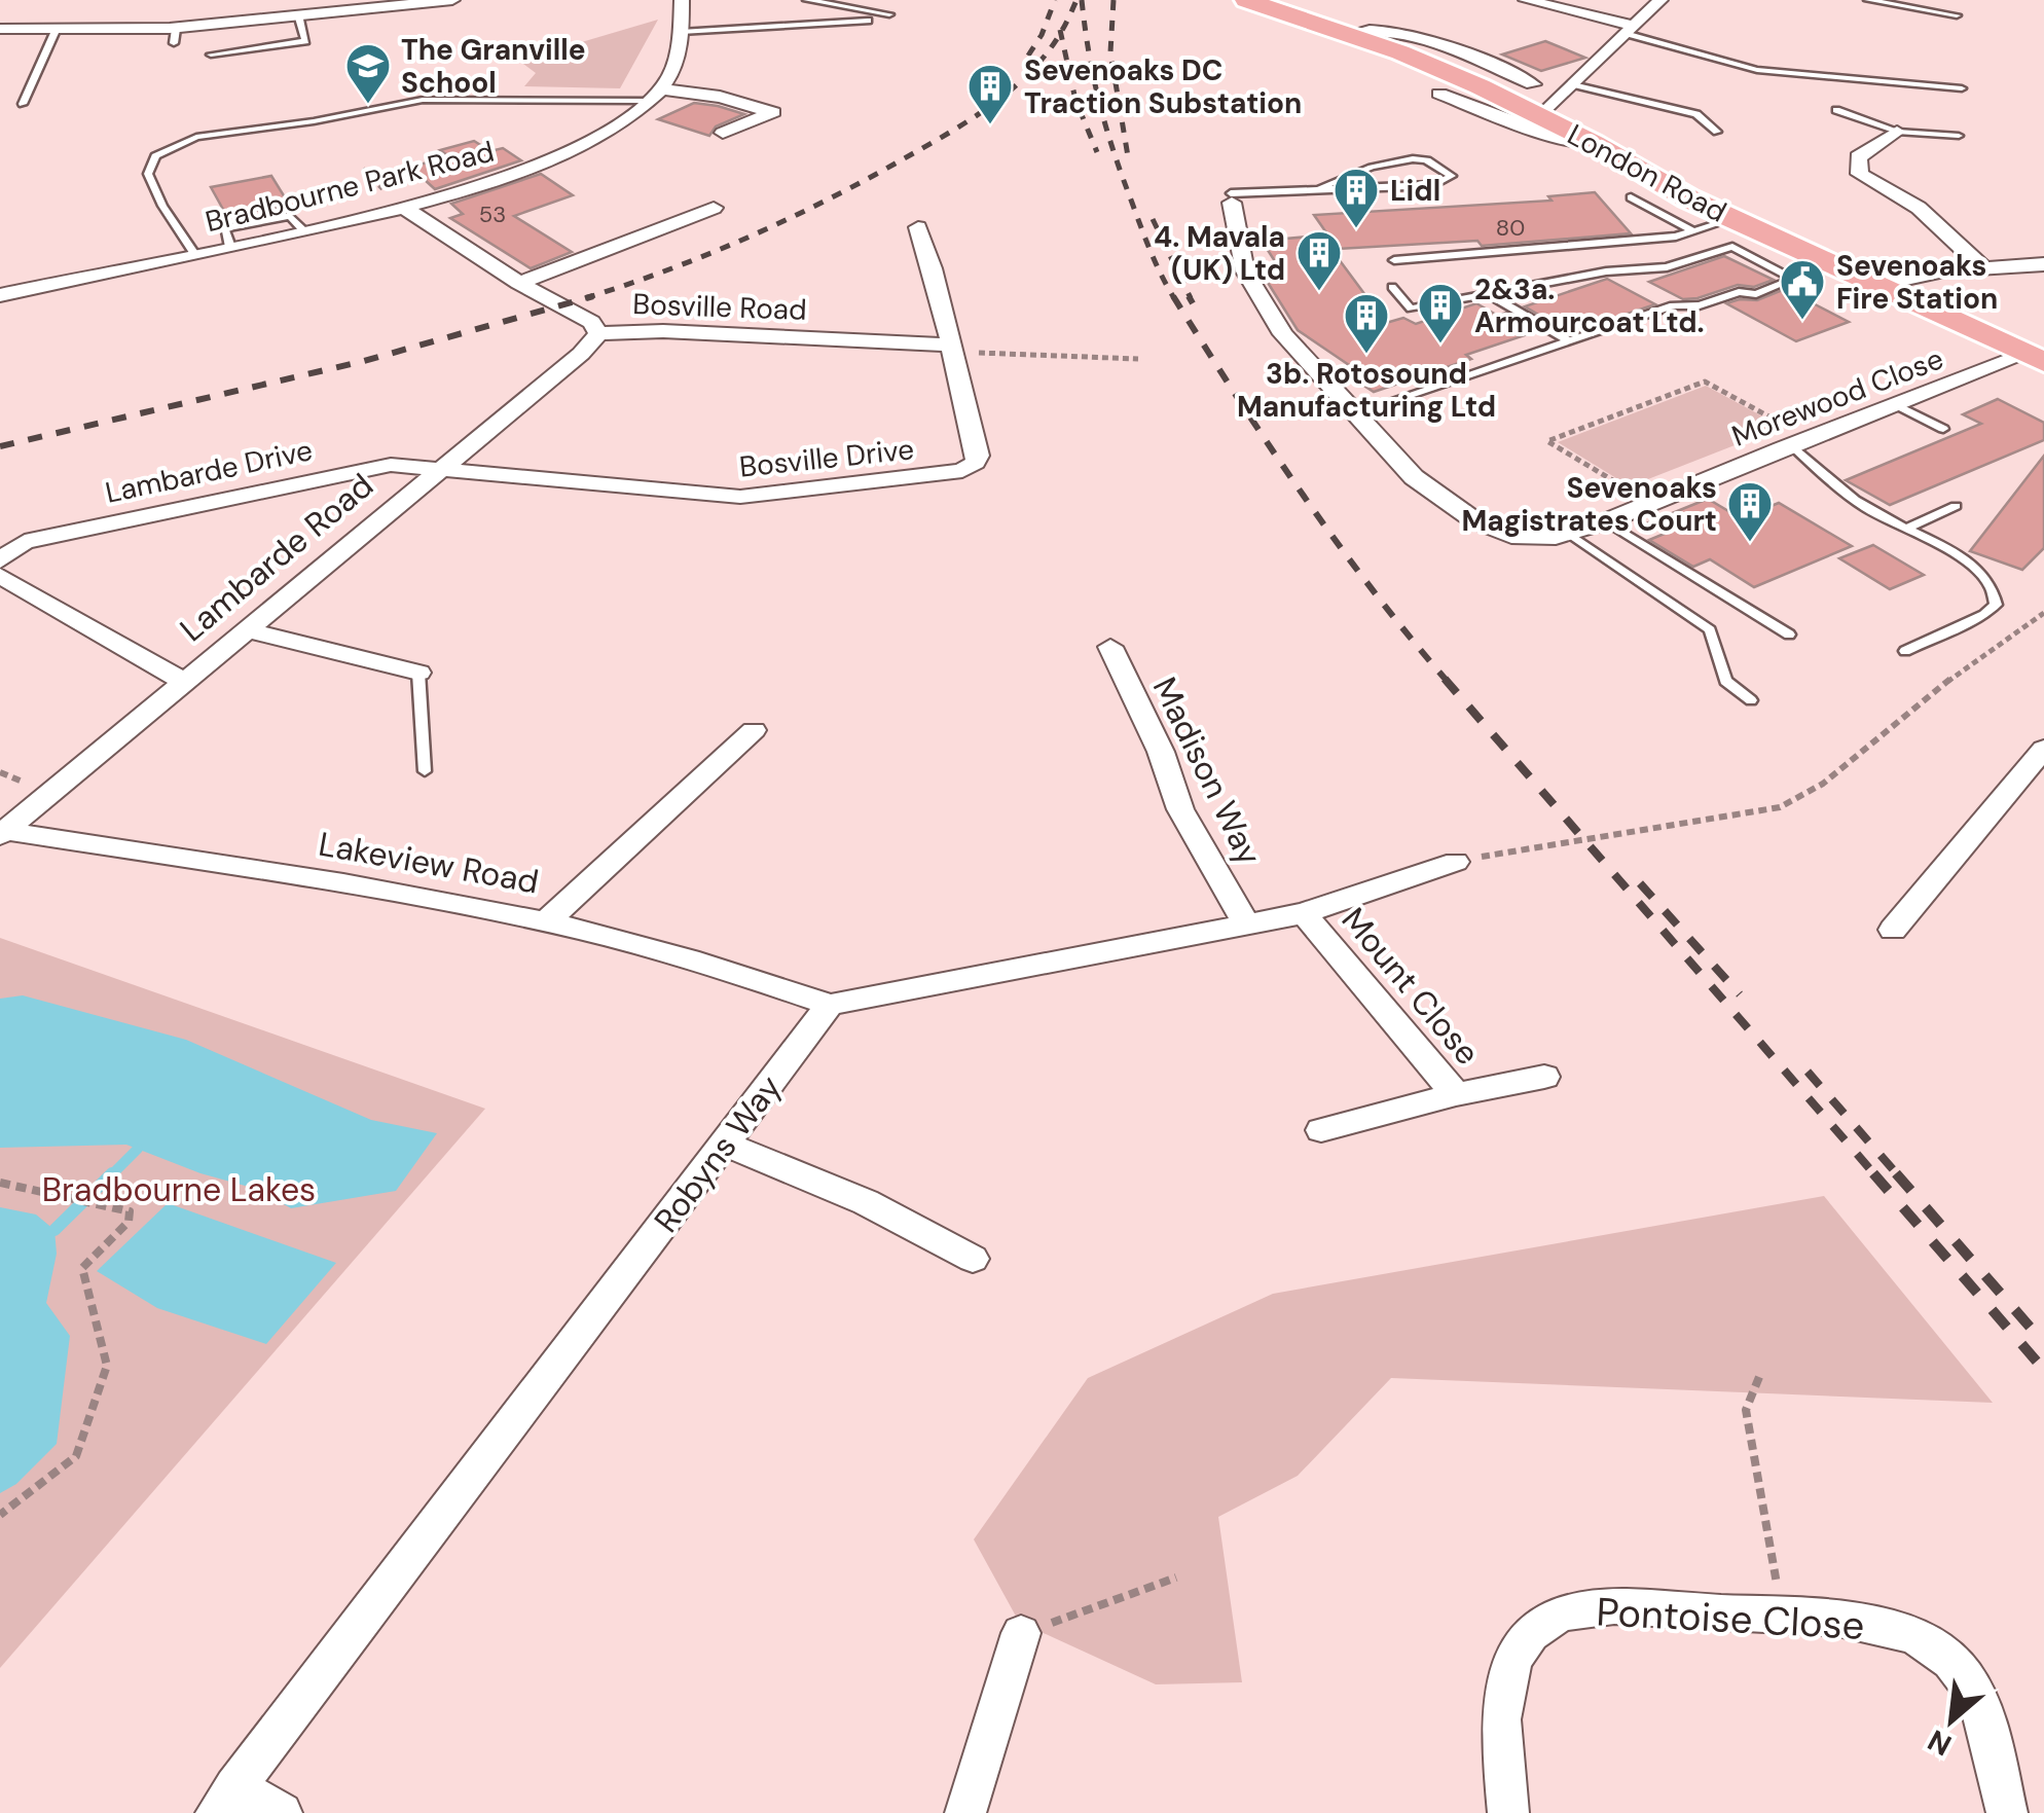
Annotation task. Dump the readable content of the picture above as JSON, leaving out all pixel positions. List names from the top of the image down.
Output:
{
  "streets": {
    "main road": ["London Road"],
    "street": [
      "Bradbourne Park Road",
      "Bosville Road",
      "Morewood Close",
      "Bosville Drive",
      "Lambarde Drive",
      "Lambarde Road",
      "Madison Way",
      "Lakeview Road",
      "Mount Close",
      "Robyns Way",
      "Pontoise Close"
    ]
  },
  "crossings": [
    ["London Road", "Morewood Close"],
    ["Bradbourne Park Road", "Bosville Road"],
    ["Bosville Road", "Bosville Drive"],
    ["Bosville Road", "Lambarde Road"],
    ["Bosville Drive", "Lambarde Drive"],
    ["Bosville Drive", "Lambarde Road"],
    ["Lambarde Drive", "Lambarde Road"],
    ["Lambarde Road", "Lakeview Road"],
    ["Lakeview Road", "Robyns Way"]
  ],
  "parks": ["Bradbourne Lakes"],
  "places": {
    "school or university": ["The Granville School"],
    "building": [
      "Sevenoaks DC Traction Substation",
      "Lidl",
      "4. Mavala (UK) Ltd",
      "2&3a. Armourcoat Ltd.",
      "3b. Rotosound Manufacturing Ltd",
      "Sevenoaks Magistrates Court"
    ],
    "public building": ["Sevenoaks Fire Station"]
  },
  "house_numbers": ["53", "80"],
  "north": "bottom left"
}
